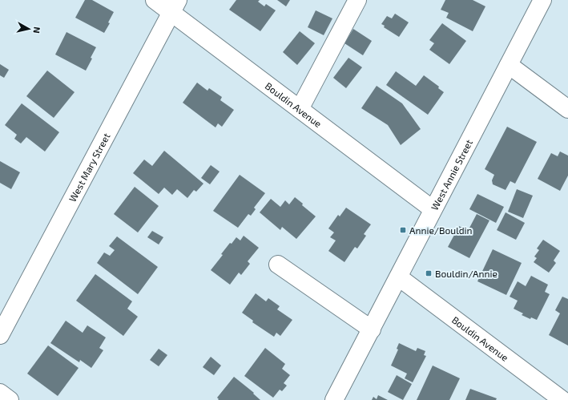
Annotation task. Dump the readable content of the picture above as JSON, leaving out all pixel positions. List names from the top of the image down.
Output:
{
  "streets": {
    "street": ["Bouldin Avenue", "West Mary Street", "West Annie Street"]
  },
  "crossings": [
    ["Bouldin Avenue", "West Mary Street"],
    ["Bouldin Avenue", "West Annie Street"]
  ],
  "places": {
    "transit": ["Annie/Bouldin", "Bouldin/Annie"]
  },
  "north": "right"
}
